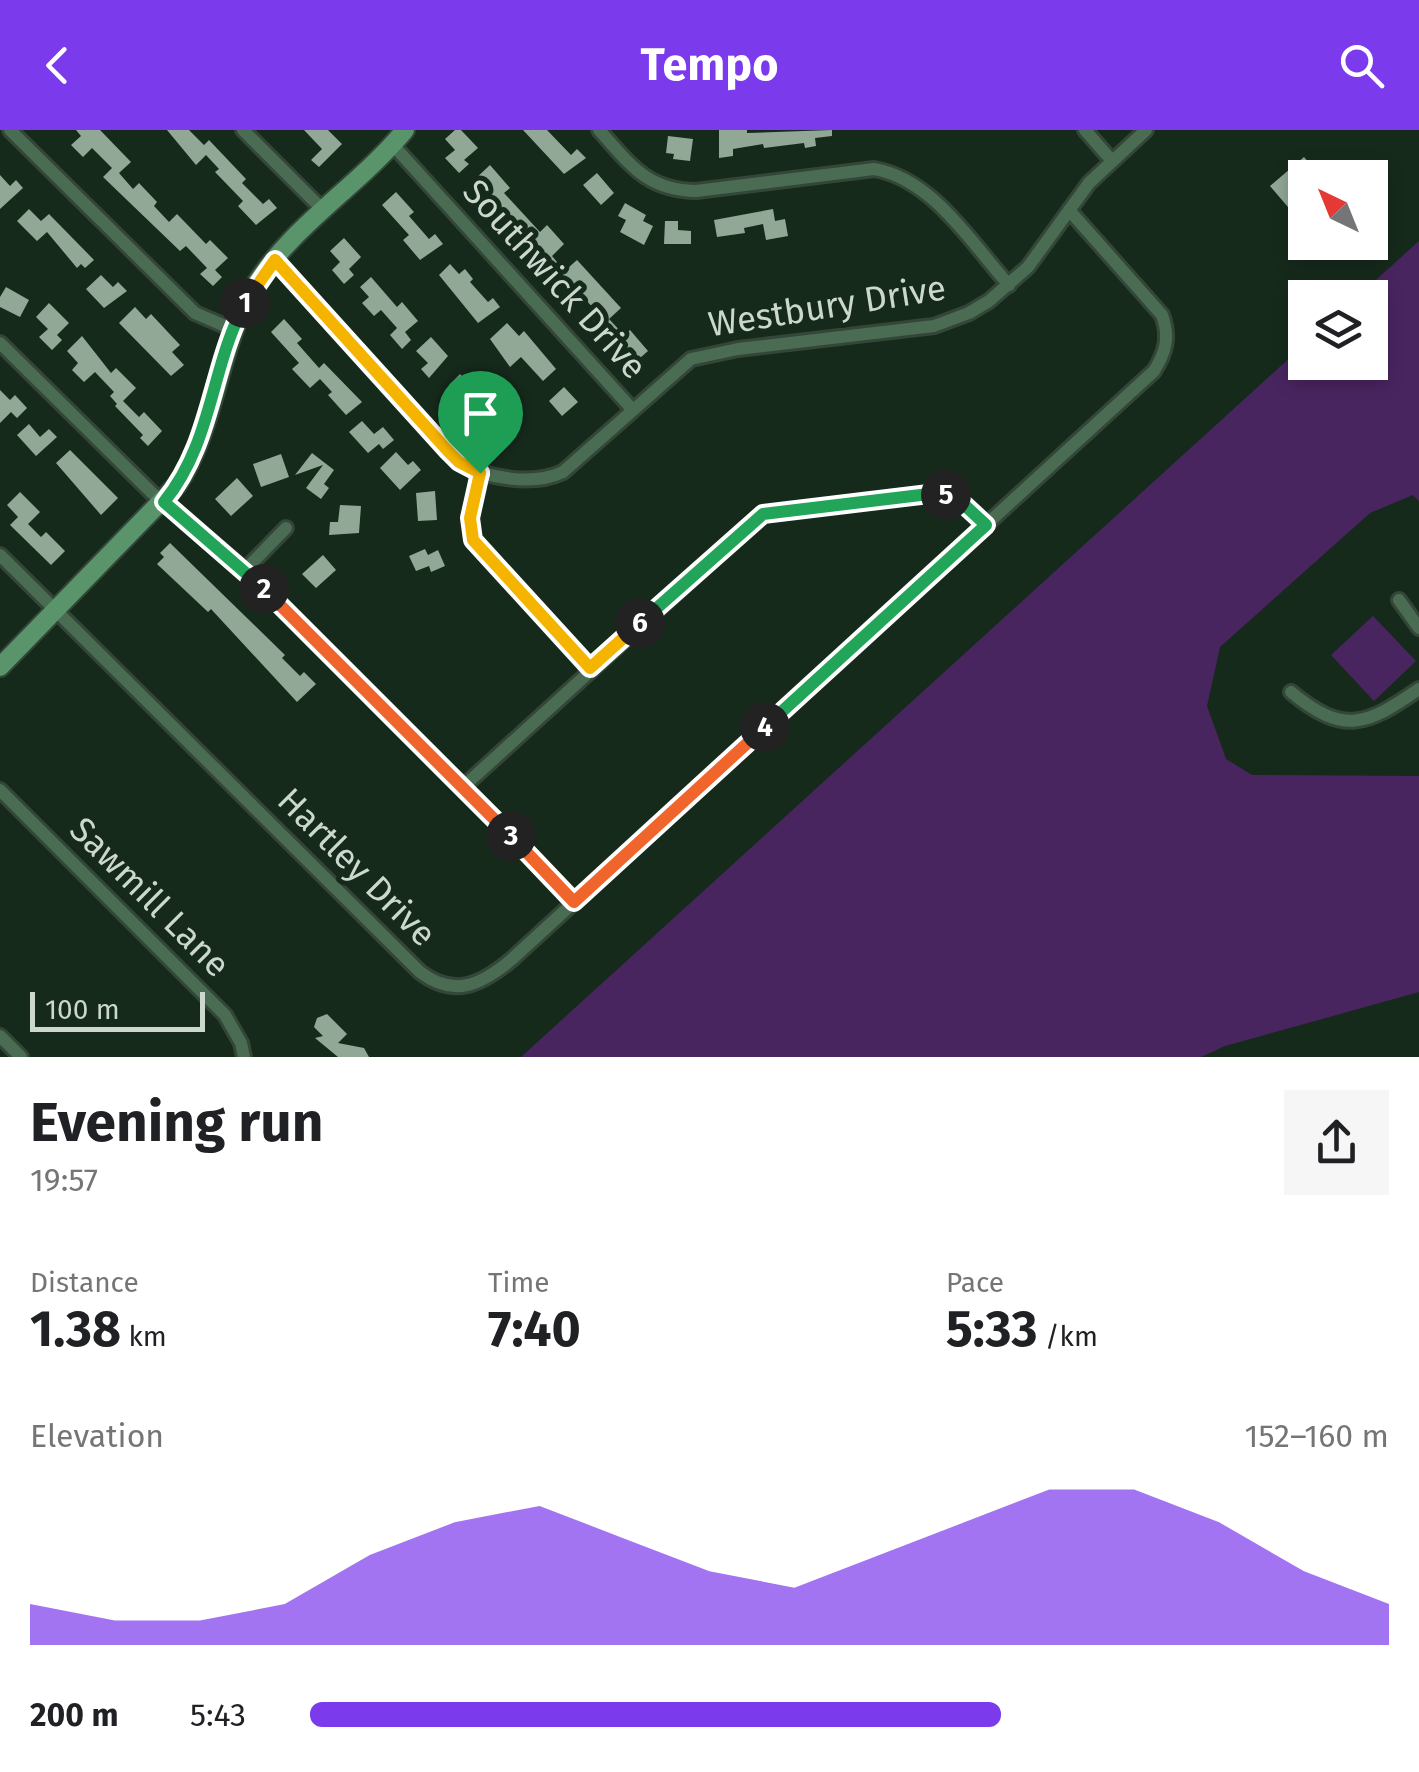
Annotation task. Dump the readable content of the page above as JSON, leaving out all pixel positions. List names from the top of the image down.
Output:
{
  "streets": {
    "street": [
      "Southwick Drive",
      "Westbury Drive",
      "Hartley Drive",
      "Sawmill Lane"
    ]
  },
  "crossings": [
    ["Southwick Drive", "Westbury Drive"],
    ["Westbury Drive", "Hartley Drive"]
  ],
  "scale_bar": "100 m",
  "north": "top left",
  "page": {
    "header": "Tempo",
    "pins": [
      "1",
      "5",
      "2",
      "6",
      "4",
      "3"
    ],
    "scale": "100 m",
    "heading": ["Evening run", "19:57"],
    "stats": [
      ["Distance", "1.38 km"],
      ["Time", "7:40"],
      ["Pace", "5:33 /km"]
    ],
    "chart": ["Elevation", "152–160 m"],
    "list": [
      {
        "name": "200 m",
        "note": "5:43"
      }
    ]
  }
}
